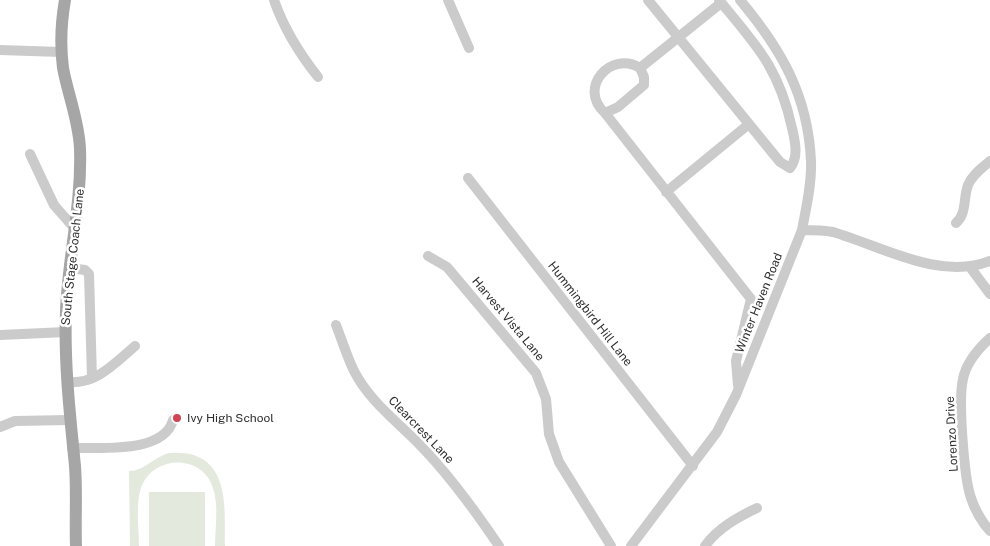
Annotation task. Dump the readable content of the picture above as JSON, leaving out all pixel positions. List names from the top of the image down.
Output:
{
  "streets": {
    "main road": ["South Stage Coach Lane"],
    "street": [
      "Winter Haven Road",
      "Hummingbird Hill Lane",
      "Harvest Vista Lane",
      "Clearcrest Lane",
      "Lorenzo Drive"
    ]
  },
  "crossings": [
    ["Winter Haven Road", "Hummingbird Hill Lane"]
  ],
  "places": ["Ivy High School"]
}
